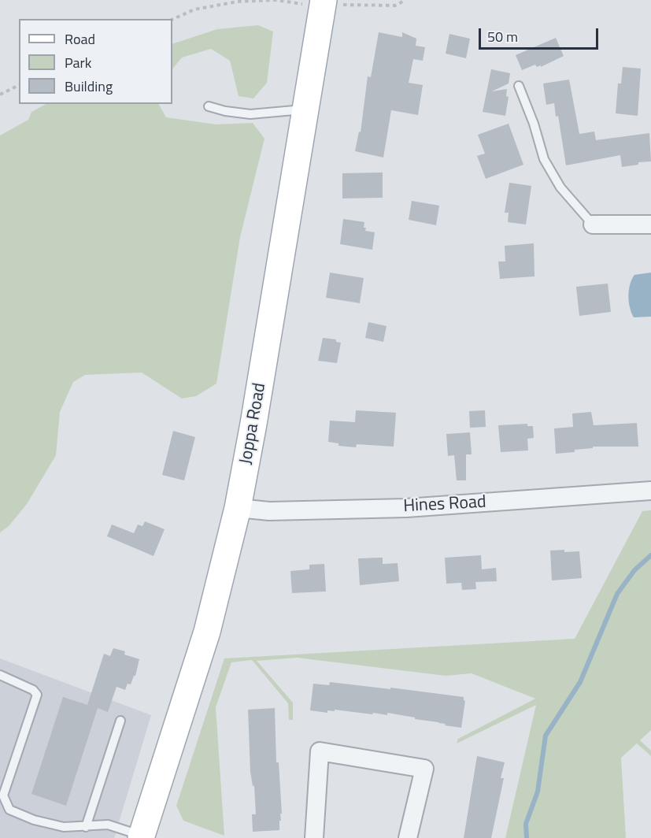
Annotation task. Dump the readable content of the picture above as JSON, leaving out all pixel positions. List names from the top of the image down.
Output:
{
  "streets": {
    "main road": ["Joppa Road"],
    "street": ["Hines Road"]
  },
  "crossings": [
    ["Joppa Road", "Hines Road"]
  ],
  "legend": ["Road", "Park", "Building"],
  "scale_bar": "50 m"
}
